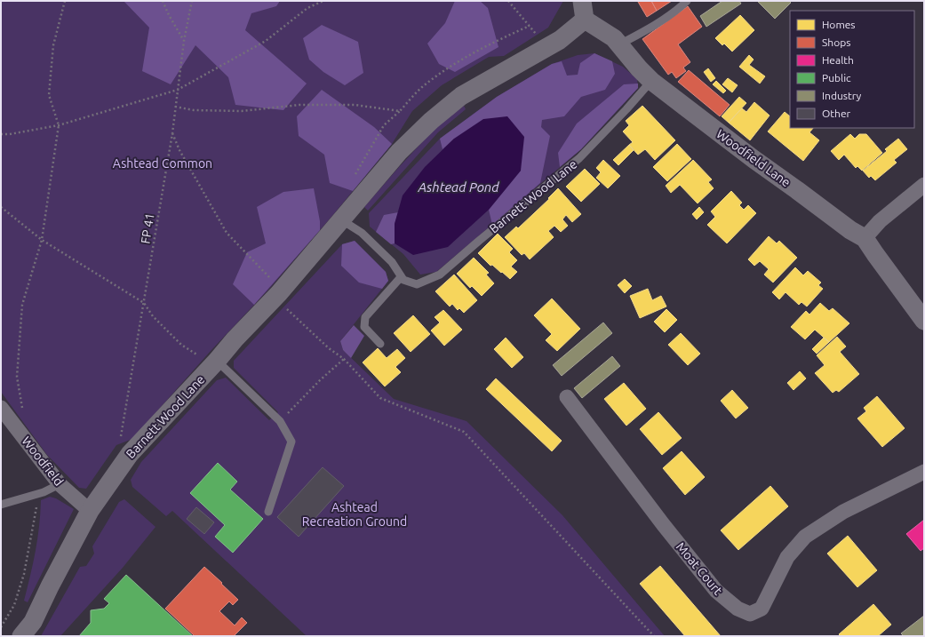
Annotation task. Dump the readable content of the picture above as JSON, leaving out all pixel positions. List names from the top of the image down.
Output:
{
  "streets": {
    "street": [
      "Woodfield Lane",
      "Barnett Wood Lane",
      "Woodfield",
      "Moat Court"
    ],
    "path": ["FP 41"]
  },
  "crossings": [
    ["Woodfield Lane", "Barnett Wood Lane"],
    ["Barnett Wood Lane", "FP 41"],
    ["Barnett Wood Lane", "Woodfield"]
  ],
  "water": ["Ashtead Pond"],
  "parks": ["Ashtead Common", "Ashtead Recreation Ground"],
  "legend": [
    "Homes",
    "Shops",
    "Health",
    "Public",
    "Industry",
    "Other"
  ]
}
